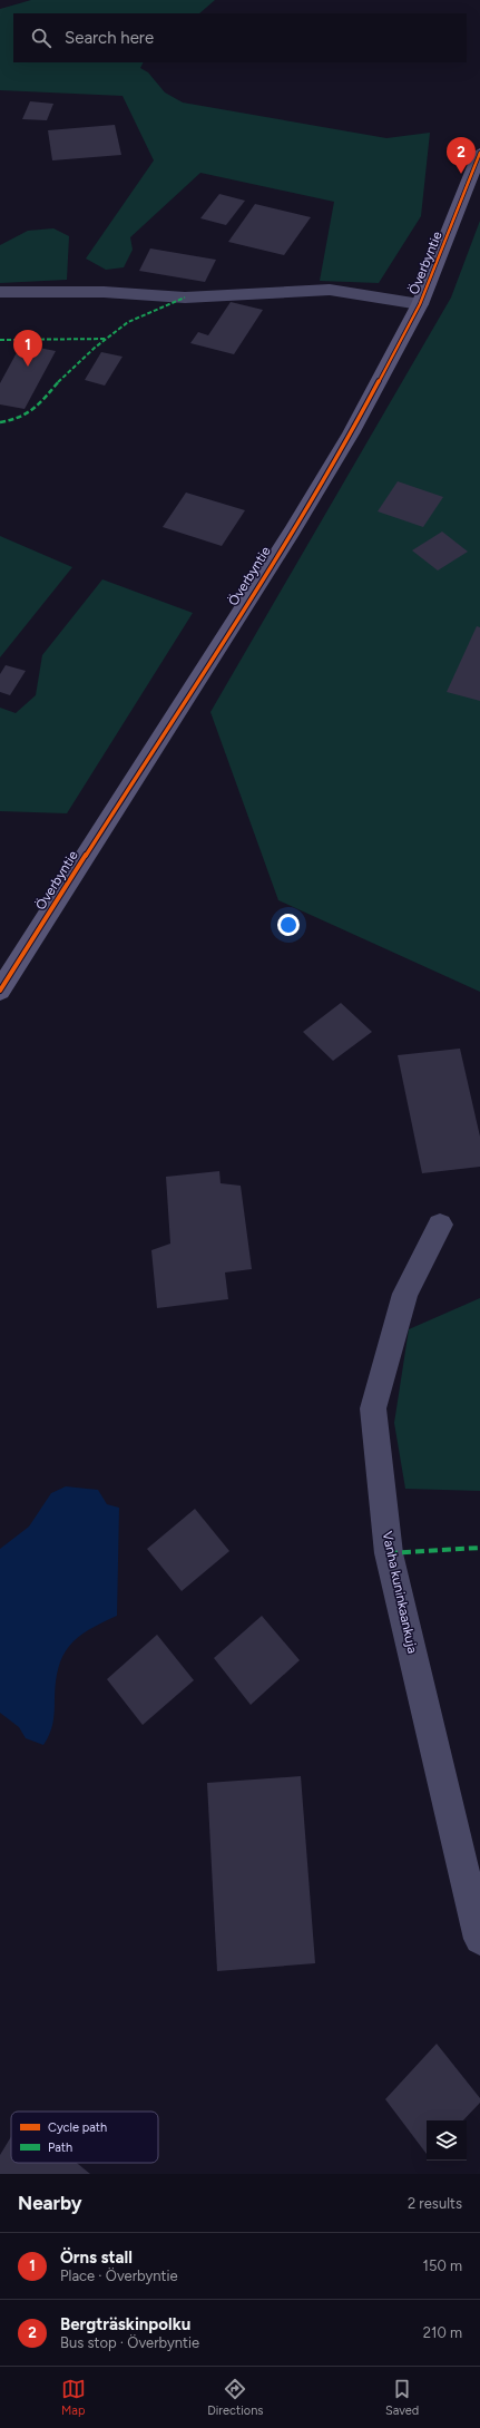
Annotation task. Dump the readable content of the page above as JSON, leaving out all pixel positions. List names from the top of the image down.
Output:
{
  "streets": {
    "street": ["Överbyntie"],
    "lane": ["Vanha kuninkaankuja"]
  },
  "legend": ["Cycle path", "Path"],
  "page": {
    "search": "Search here",
    "pins": ["2", "1"],
    "heading": ["Nearby", "2 results"],
    "list": [
      {
        "mark": "1",
        "name": "Örns stall",
        "note": "Place · Överbyntie",
        "value": "150 m"
      },
      {
        "mark": "2",
        "name": "Bergträskinpolku",
        "note": "Bus stop · Överbyntie",
        "value": "210 m"
      }
    ],
    "nav": ["Map", "Directions", "Saved"]
  }
}
